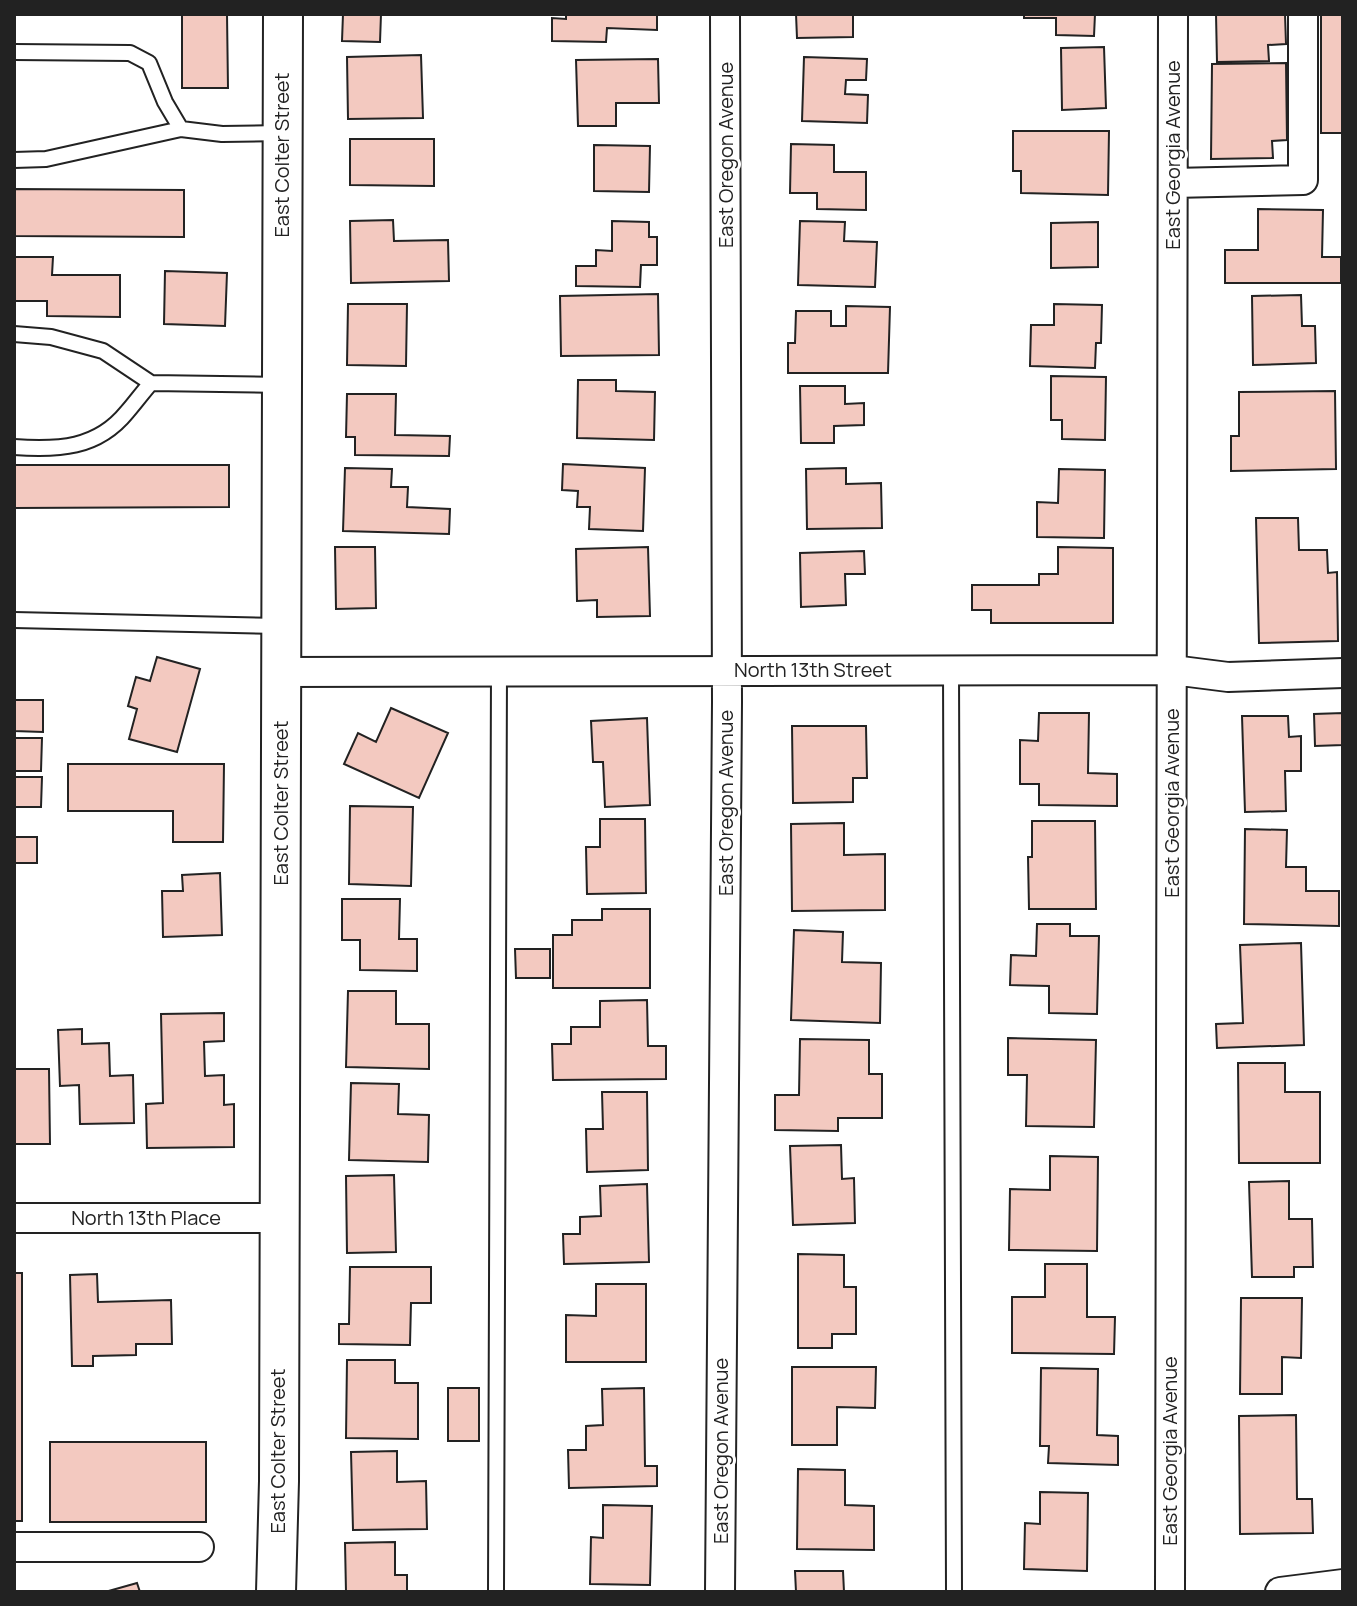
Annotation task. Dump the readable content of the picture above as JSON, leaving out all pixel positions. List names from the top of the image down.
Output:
{
  "streets": {
    "street": [
      "East Colter Street",
      "East Oregon Avenue",
      "East Georgia Avenue",
      "North 13th Street",
      "North 13th Place"
    ]
  },
  "crossings": [
    ["East Colter Street", "North 13th Street"],
    ["East Colter Street", "North 13th Place"],
    ["East Oregon Avenue", "North 13th Street"],
    ["East Georgia Avenue", "North 13th Street"]
  ]
}
